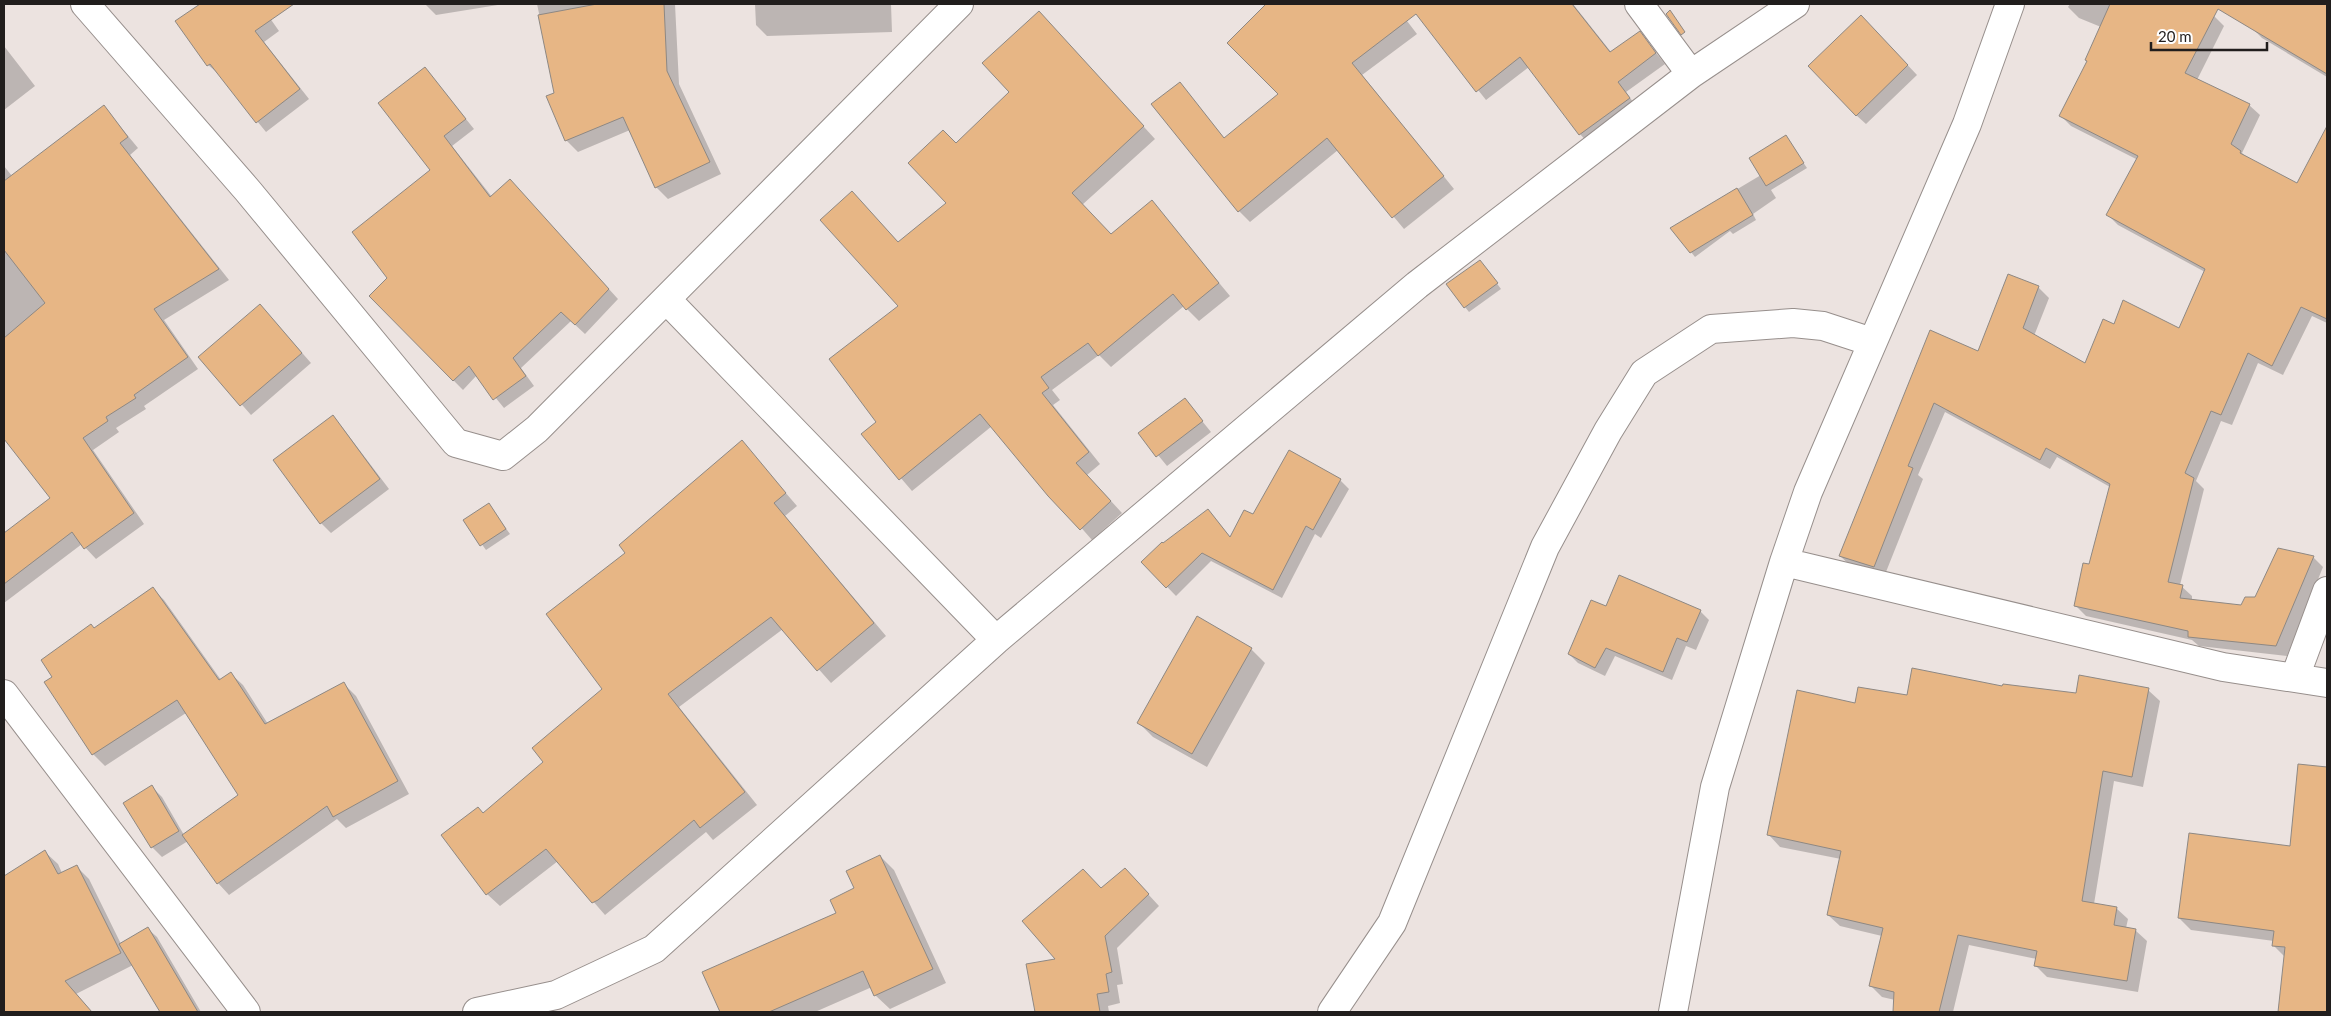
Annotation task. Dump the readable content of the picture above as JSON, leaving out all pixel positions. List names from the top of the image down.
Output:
{
  "scale_bar": "20 m"
}
